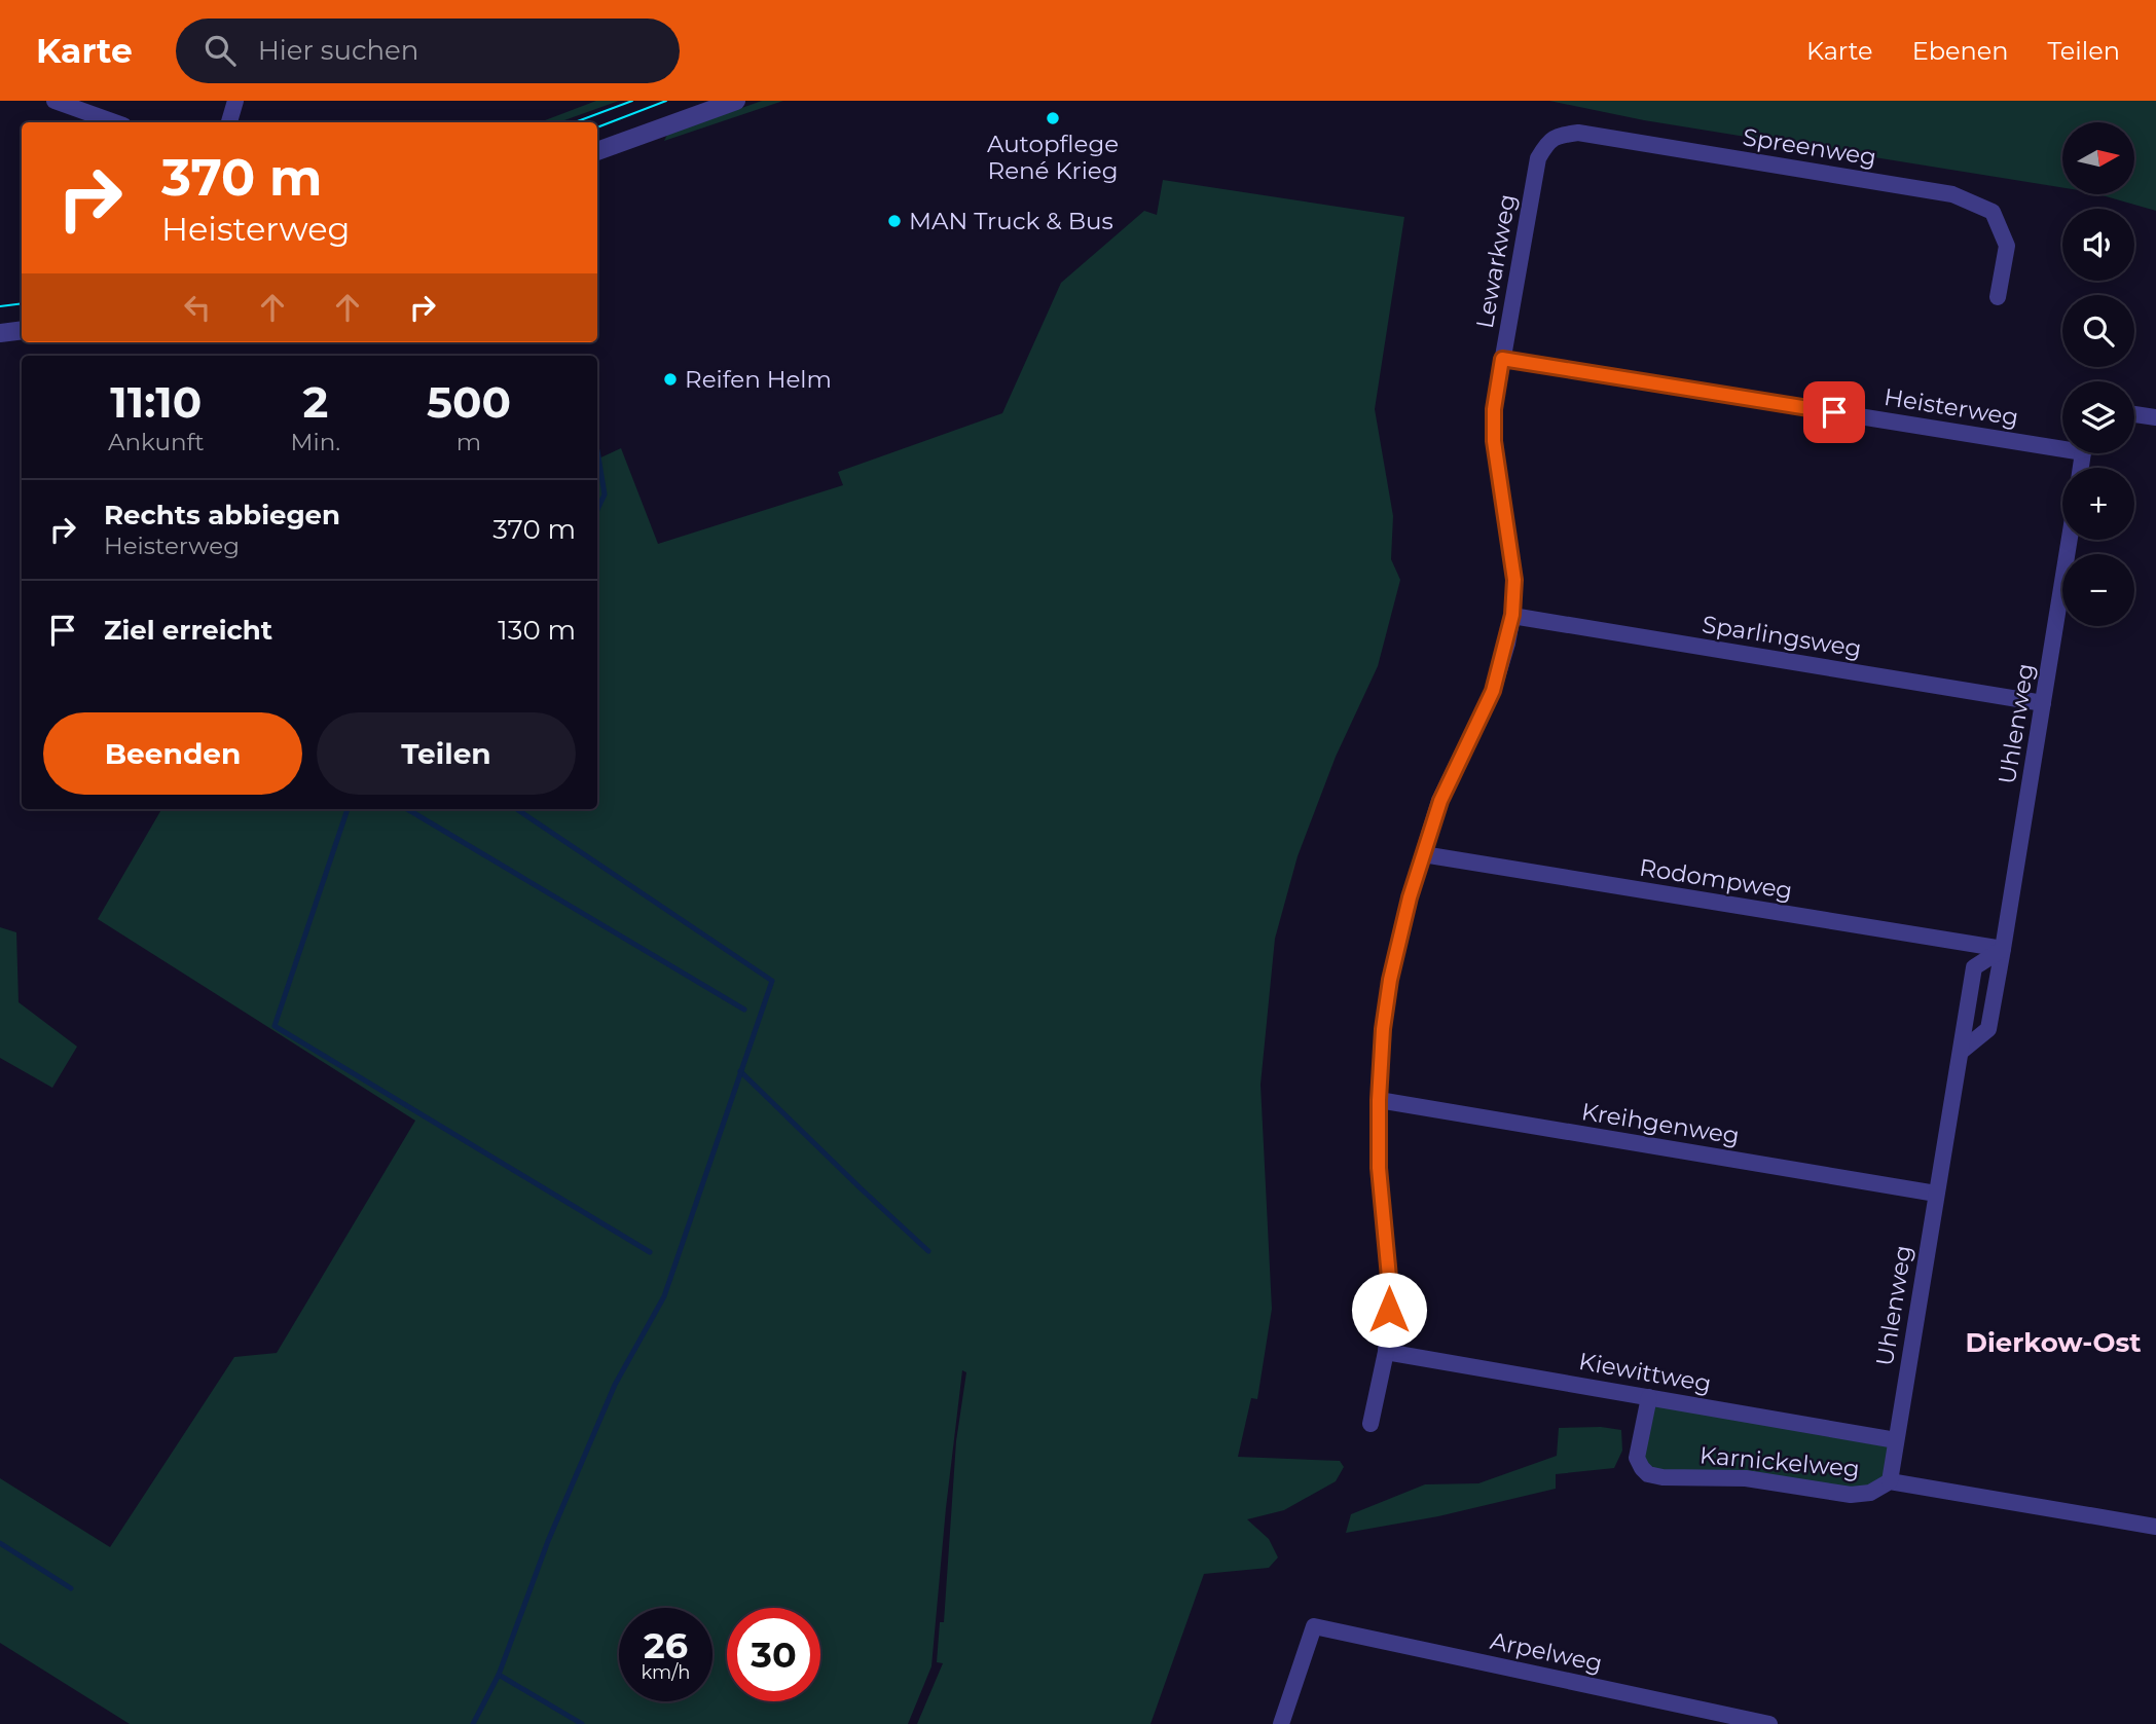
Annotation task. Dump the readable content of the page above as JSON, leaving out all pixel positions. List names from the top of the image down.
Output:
{
  "streets": {
    "street": [
      "Spreenweg",
      "Lewarkweg",
      "Heisterweg",
      "Sparlingsweg",
      "Uhlenweg",
      "Rodompweg",
      "Kreihgenweg",
      "Kiewittweg",
      "Karnickelweg",
      "Arpelweg"
    ]
  },
  "crossings": [
    ["Spreenweg", "Lewarkweg"],
    ["Lewarkweg", "Heisterweg"],
    ["Lewarkweg", "Sparlingsweg"],
    ["Lewarkweg", "Rodompweg"],
    ["Lewarkweg", "Kreihgenweg"],
    ["Lewarkweg", "Kiewittweg"],
    ["Sparlingsweg", "Uhlenweg"],
    ["Uhlenweg", "Rodompweg"],
    ["Uhlenweg", "Kreihgenweg"],
    ["Uhlenweg", "Kiewittweg"],
    ["Uhlenweg", "Karnickelweg"],
    ["Kiewittweg", "Karnickelweg"]
  ],
  "districts": ["Dierkow-Ost"],
  "places": ["Autopflege René Krieg", "MAN Truck & Bus", "Reifen Helm"],
  "north": "right",
  "page": {
    "header": "Karte",
    "search": "Hier suchen",
    "nav": ["Karte", "Ebenen", "Teilen"],
    "map_buttons": ["+", "−"],
    "turn": ["370 m", "Heisterweg"],
    "eta": [
      "11:10",
      "Ankunft",
      "2",
      "Min.",
      "500",
      "m"
    ],
    "list": [
      {
        "name": "Rechts abbiegen",
        "note": "Heisterweg",
        "value": "370 m"
      },
      {
        "name": "Ziel erreicht",
        "value": "130 m"
      }
    ],
    "buttons": ["Beenden", "Teilen"],
    "speed": "26 km/h",
    "limit": "30"
  }
}
